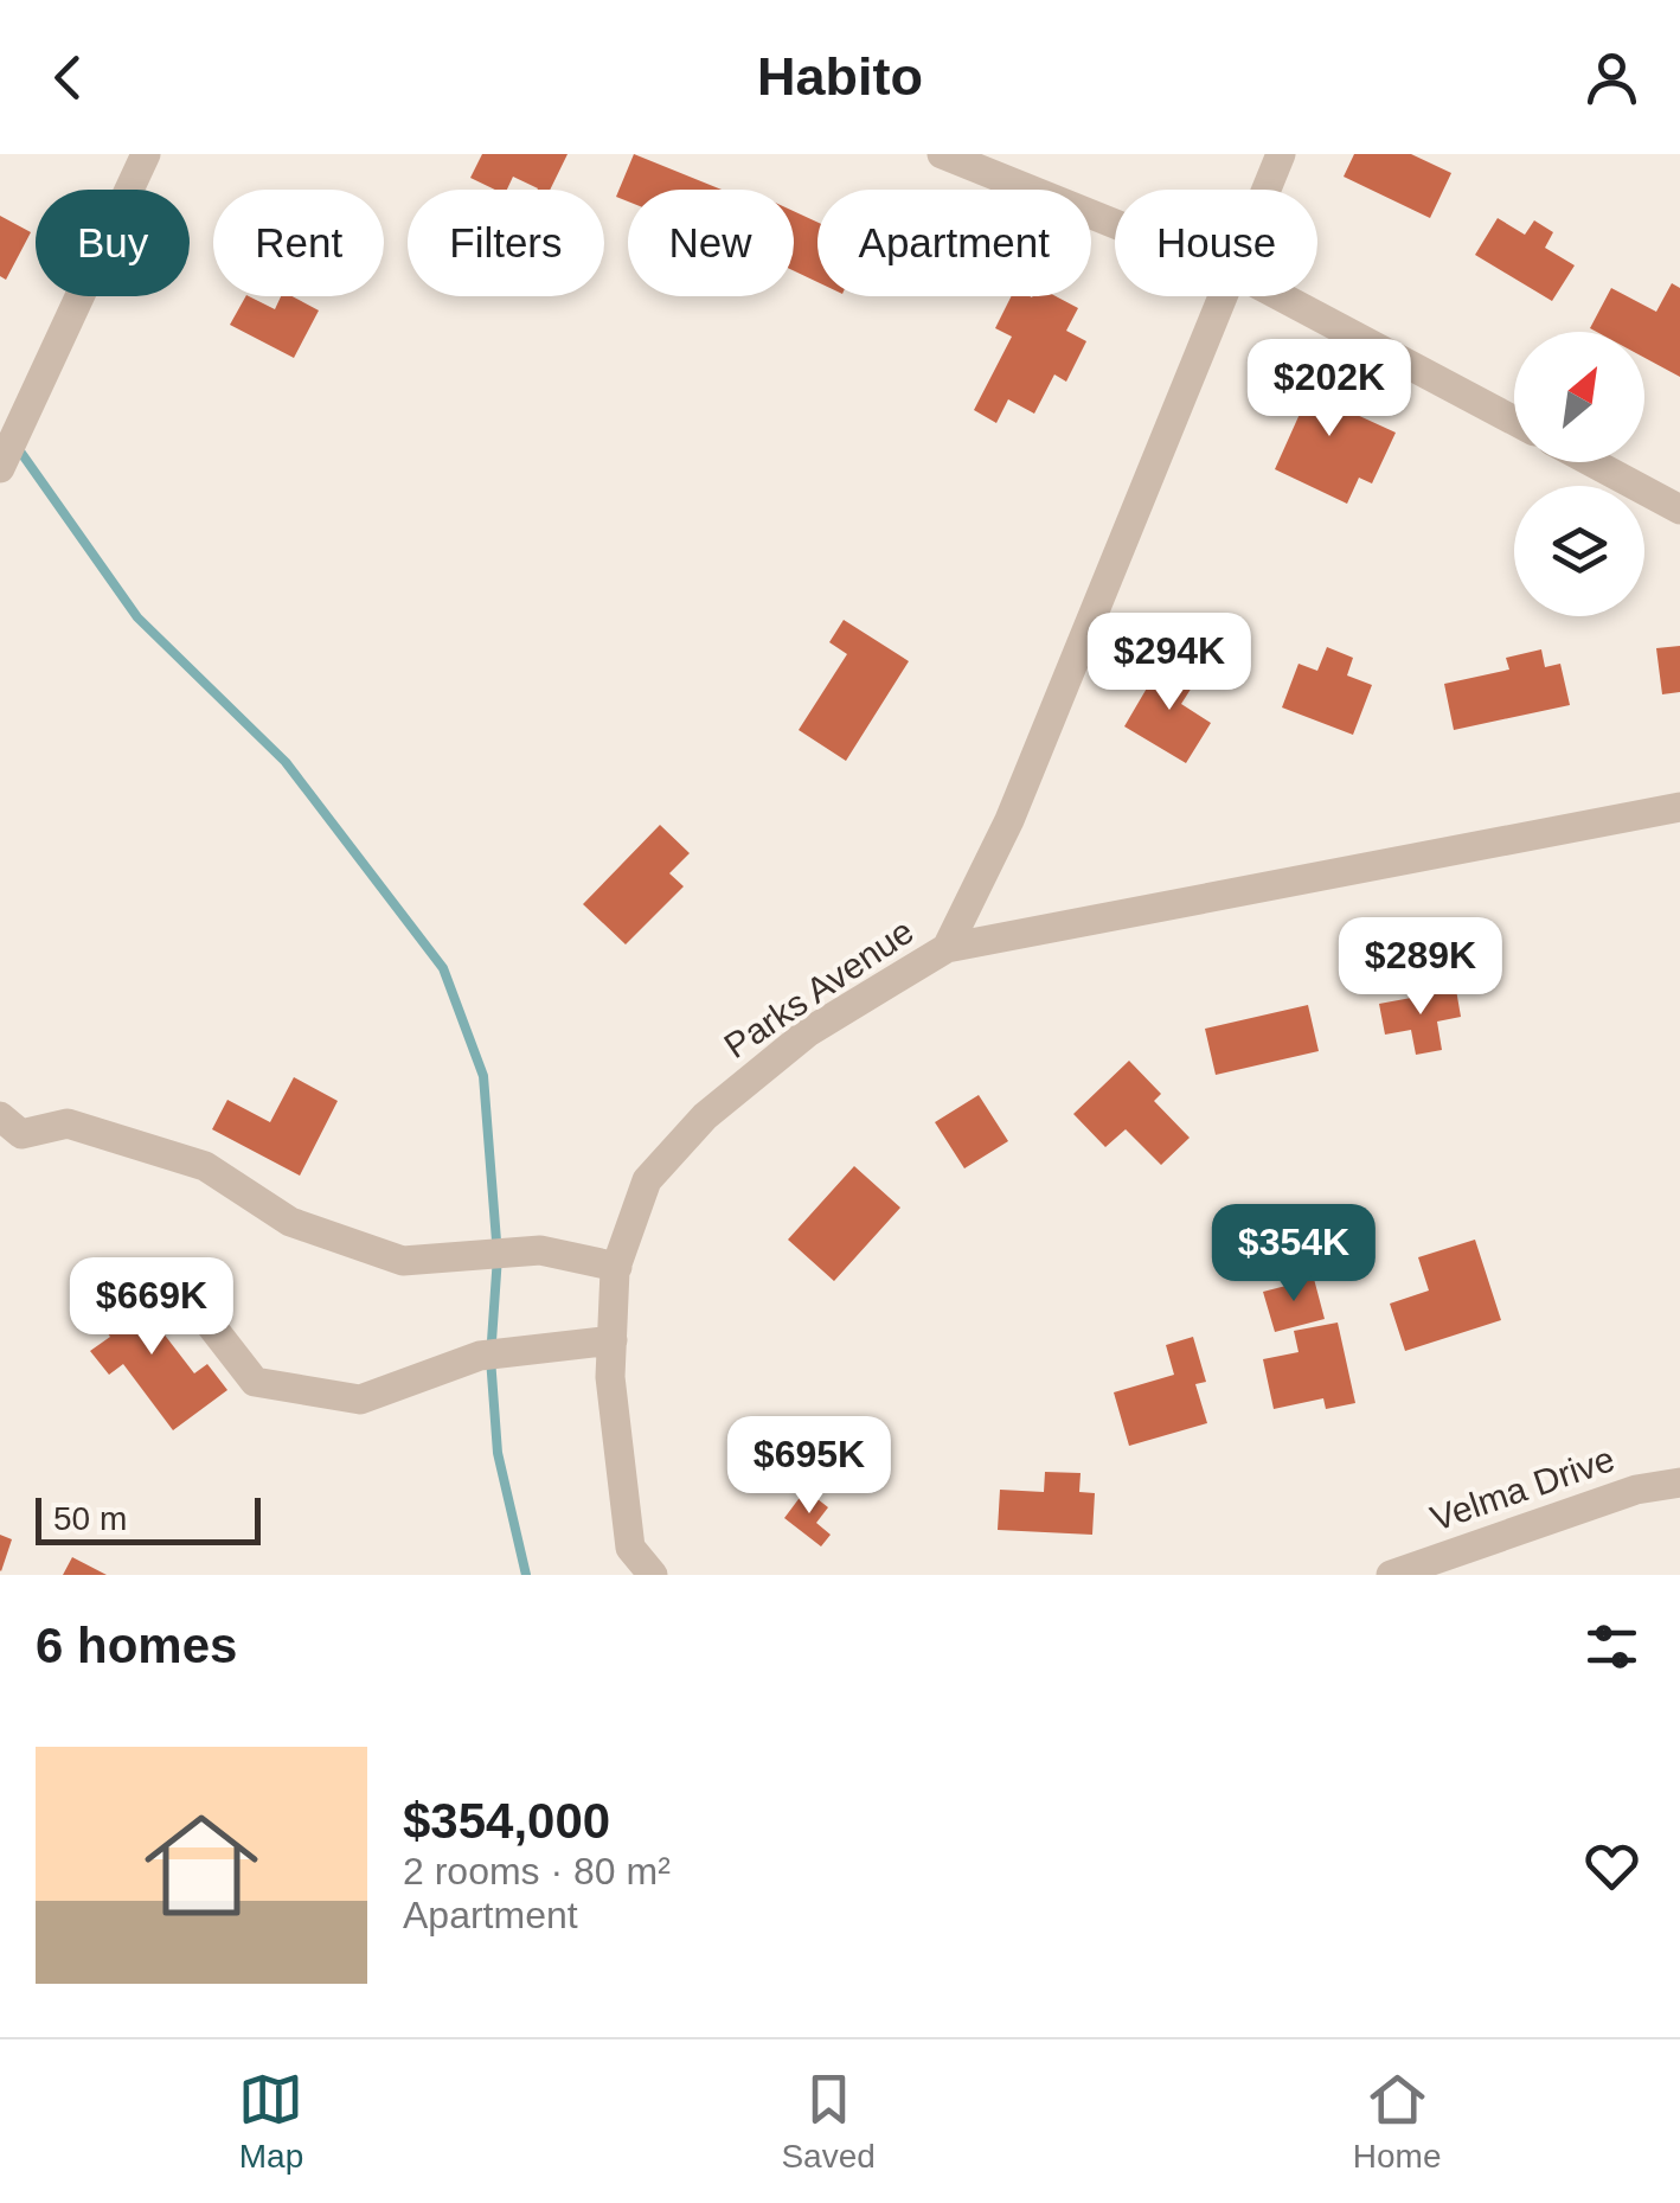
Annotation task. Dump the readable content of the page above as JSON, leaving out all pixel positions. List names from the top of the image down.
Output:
{
  "streets": {
    "street": ["Parks Avenue", "Velma Drive"]
  },
  "scale_bar": "50 m",
  "north": "top right",
  "page": {
    "header": "Habito",
    "chip": [
      "Buy",
      "Rent",
      "Filters",
      "New",
      "Apartment",
      "House"
    ],
    "price": [
      "$202K",
      "$294K",
      "$289K",
      "$354K",
      "$669K",
      "$695K"
    ],
    "scale": "50 m",
    "heading": "6 homes",
    "list": [
      {
        "name": "$354,000",
        "note": "2 rooms · 80 m² · Apartment"
      }
    ],
    "tabs": ["Map", "Saved", "Home"]
  }
}
